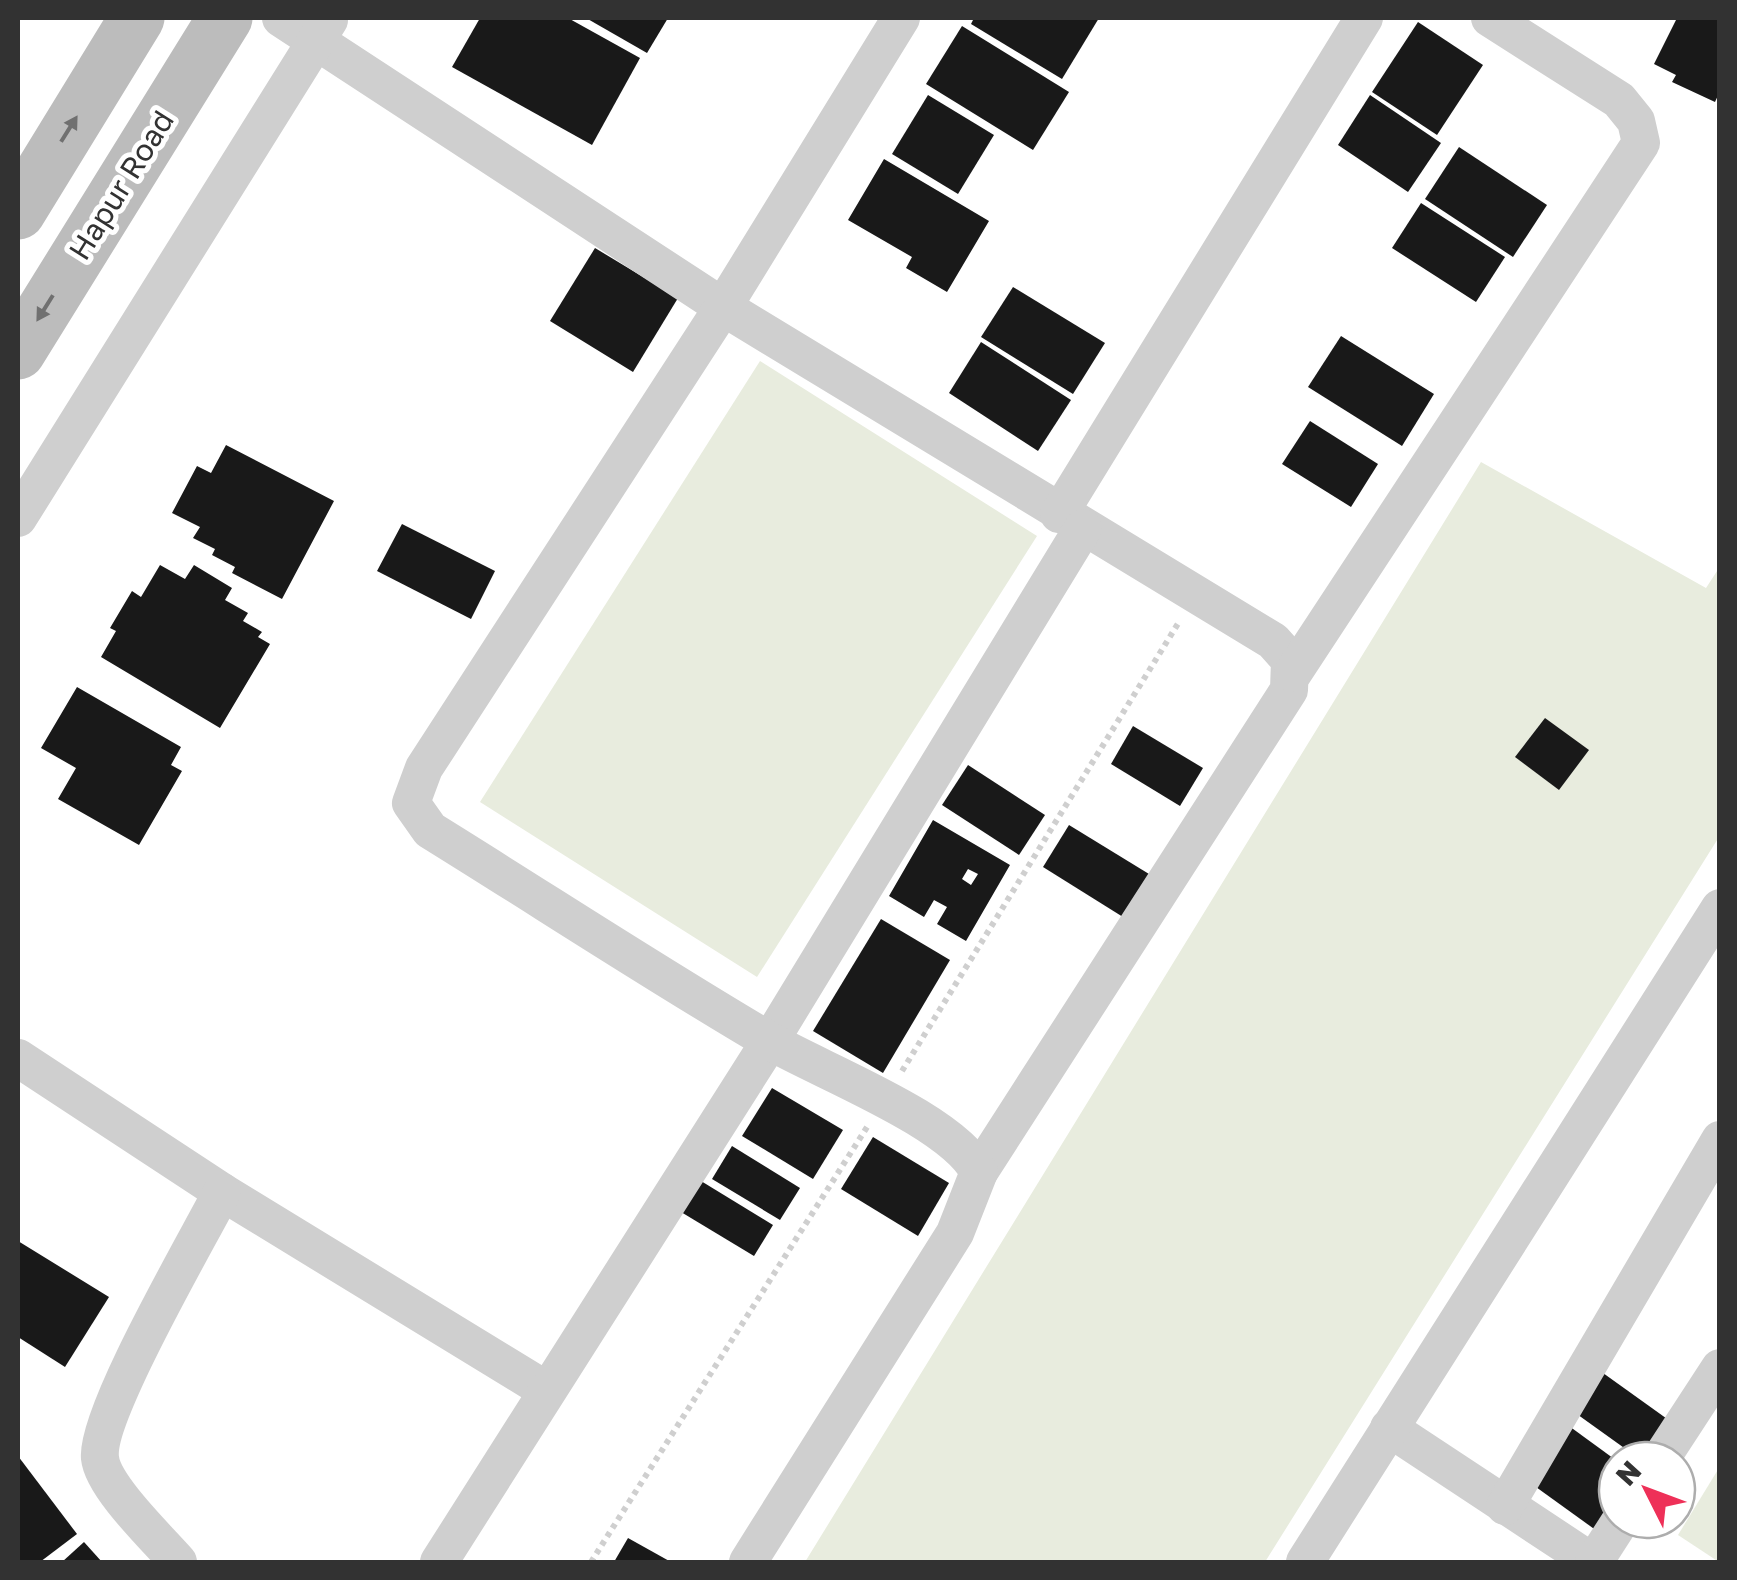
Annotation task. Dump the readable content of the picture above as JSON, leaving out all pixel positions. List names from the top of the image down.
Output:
{
  "streets": {
    "main road": ["Hapur Road"]
  },
  "north": "top left"
}
